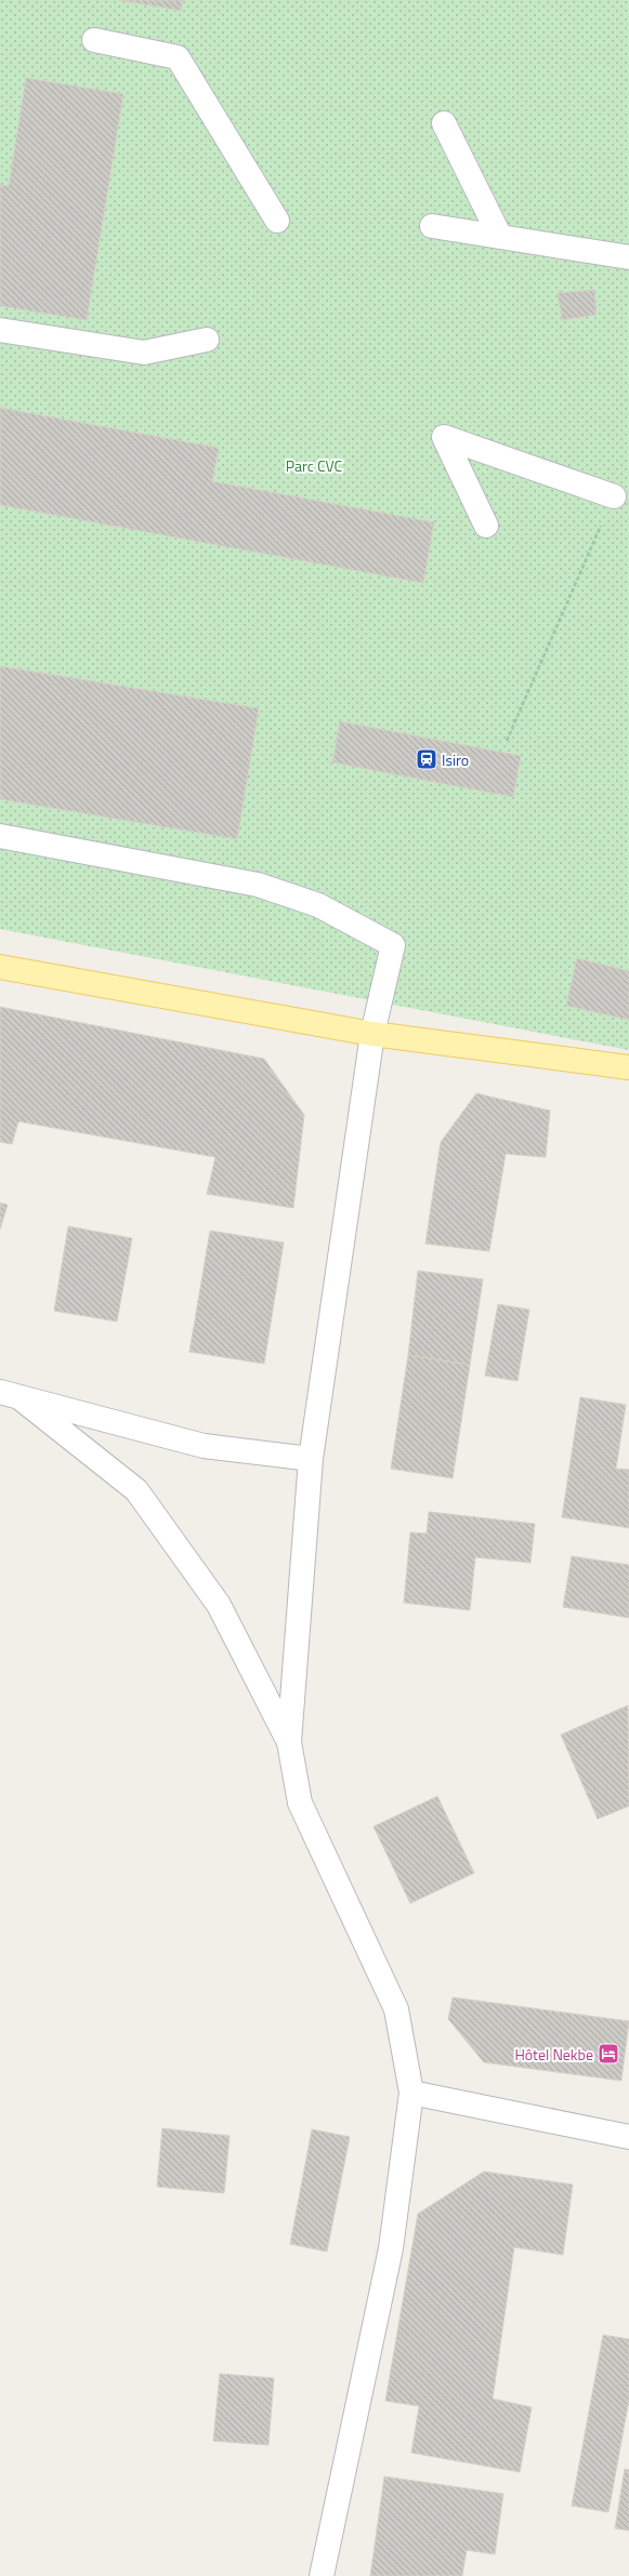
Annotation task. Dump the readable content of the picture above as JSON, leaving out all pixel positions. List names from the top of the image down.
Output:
{
  "parks": ["Parc CVC"],
  "places": {
    "station": ["Isiro"],
    "hotel": ["Hôtel Nekbe"]
  }
}
